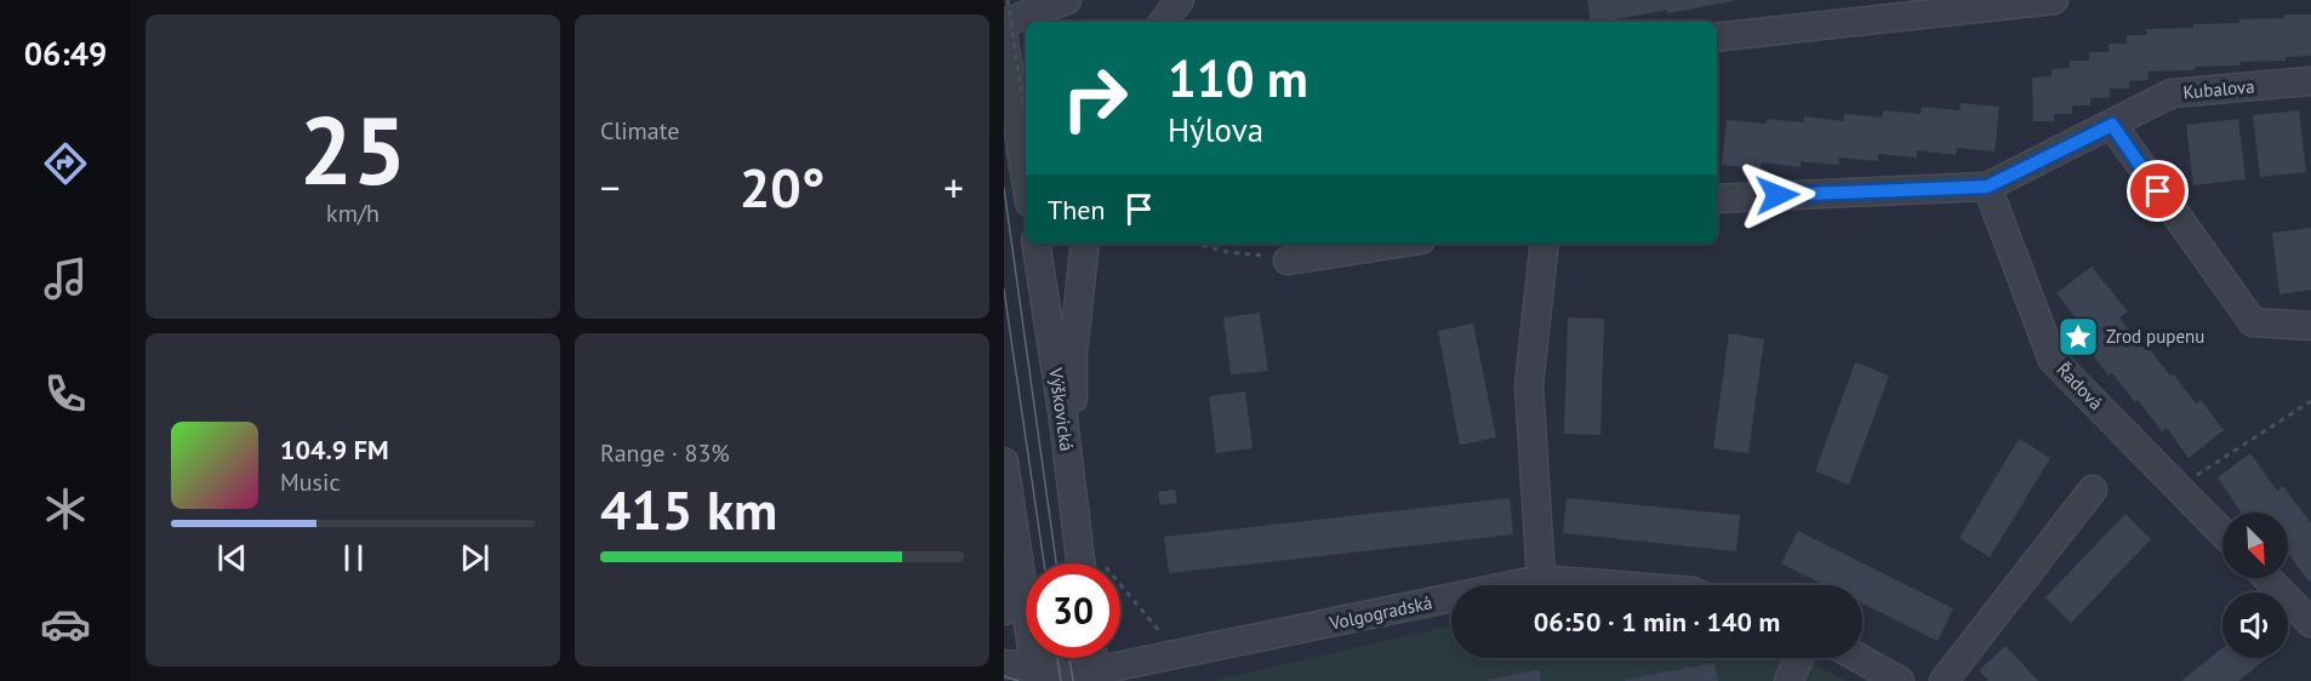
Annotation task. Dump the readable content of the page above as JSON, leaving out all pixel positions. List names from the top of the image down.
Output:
{
  "streets": {
    "street": [
      "Kubalova",
      "Řadová",
      "Výškovická",
      "Volgogradská"
    ]
  },
  "crossings": [
    ["Kubalova", "Řadová"]
  ],
  "places": {
    "place": ["Zrod pupenu"]
  },
  "north": "bottom right",
  "page": {
    "tabs": "06:49",
    "tile": [
      ["25", "km/h"],
      "Climate",
      ["Range · 83%", "415 km"]
    ],
    "turn": ["110 m", "Hýlova"],
    "heat": ["−", "20°", "+"],
    "then": "Then",
    "song": ["104.9 FM", "Music"],
    "limit": "30",
    "trip": "06:50 · 1 min · 140 m"
  }
}
